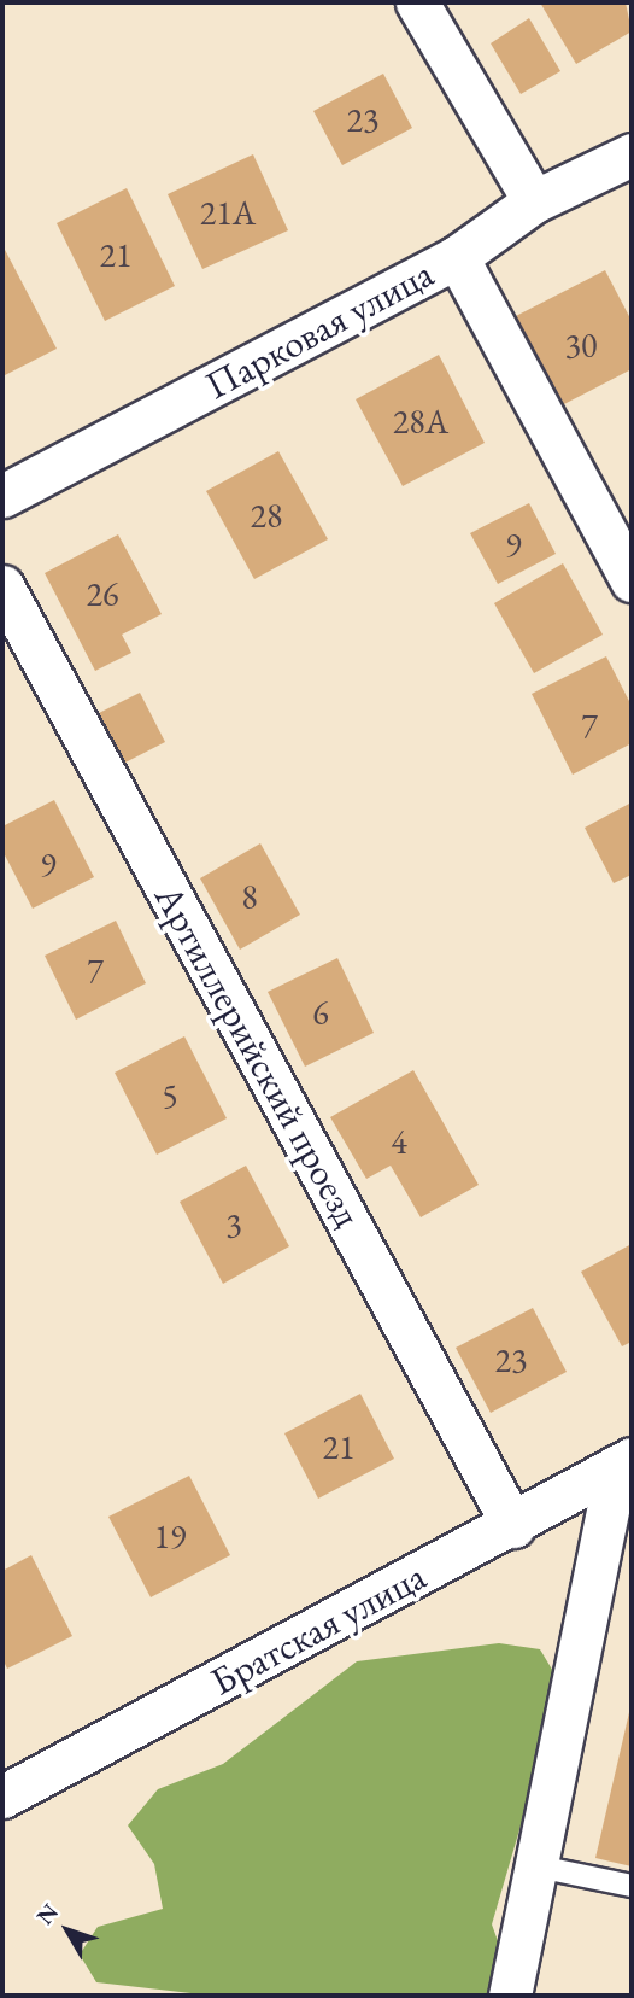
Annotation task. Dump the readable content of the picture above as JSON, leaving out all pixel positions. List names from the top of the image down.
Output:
{
  "streets": {
    "street": ["Парковая улица", "Артиллерийский проезд", "Братская улица"]
  },
  "crossings": [
    ["Артиллерийский проезд", "Братская улица"]
  ],
  "house_numbers": [
    "23",
    "21А",
    "21",
    "30",
    "28А",
    "28",
    "9",
    "26",
    "7",
    "9",
    "8",
    "7",
    "6",
    "5",
    "4",
    "3",
    "23",
    "21",
    "19"
  ],
  "north": "top left"
}
